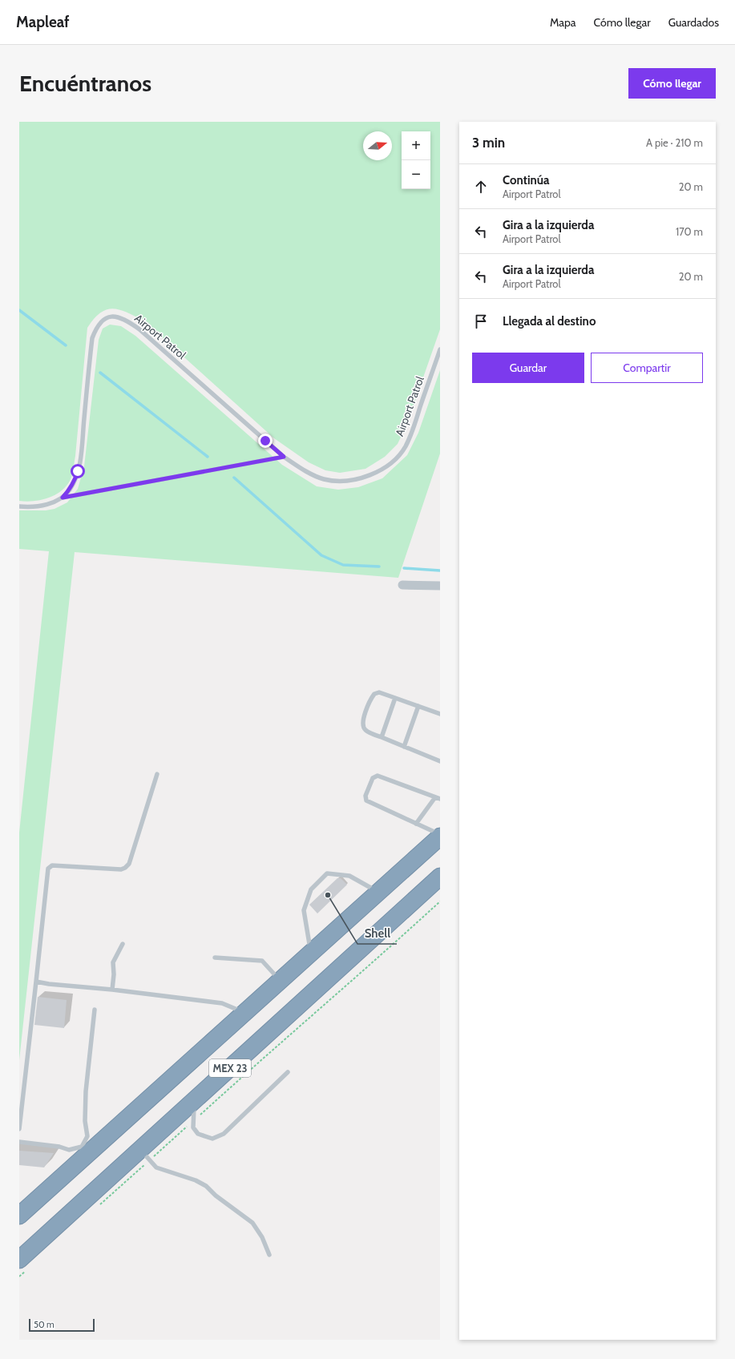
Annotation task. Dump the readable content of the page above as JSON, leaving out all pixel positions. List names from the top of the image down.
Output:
{
  "streets": {
    "highway": ["MEX 23"],
    "lane": ["Airport Patrol"]
  },
  "places": ["Shell"],
  "scale_bar": "50 m",
  "north": "right",
  "page": {
    "header": "Mapleaf",
    "nav": ["Mapa", "Cómo llegar", "Guardados"],
    "buttons": [
      "Cómo llegar",
      ["Guardar", "Compartir"]
    ],
    "title": "Encuéntranos",
    "heading": ["3 min", "A pie · 210 m"],
    "map_buttons": ["+", "−"],
    "list": [
      ["Continúa", "Airport Patrol", "20 m"],
      ["Gira a la izquierda", "Airport Patrol", "170 m"],
      ["Gira a la izquierda", "Airport Patrol", "20 m"],
      "Llegada al destino"
    ],
    "scale": "50 m"
  }
}
